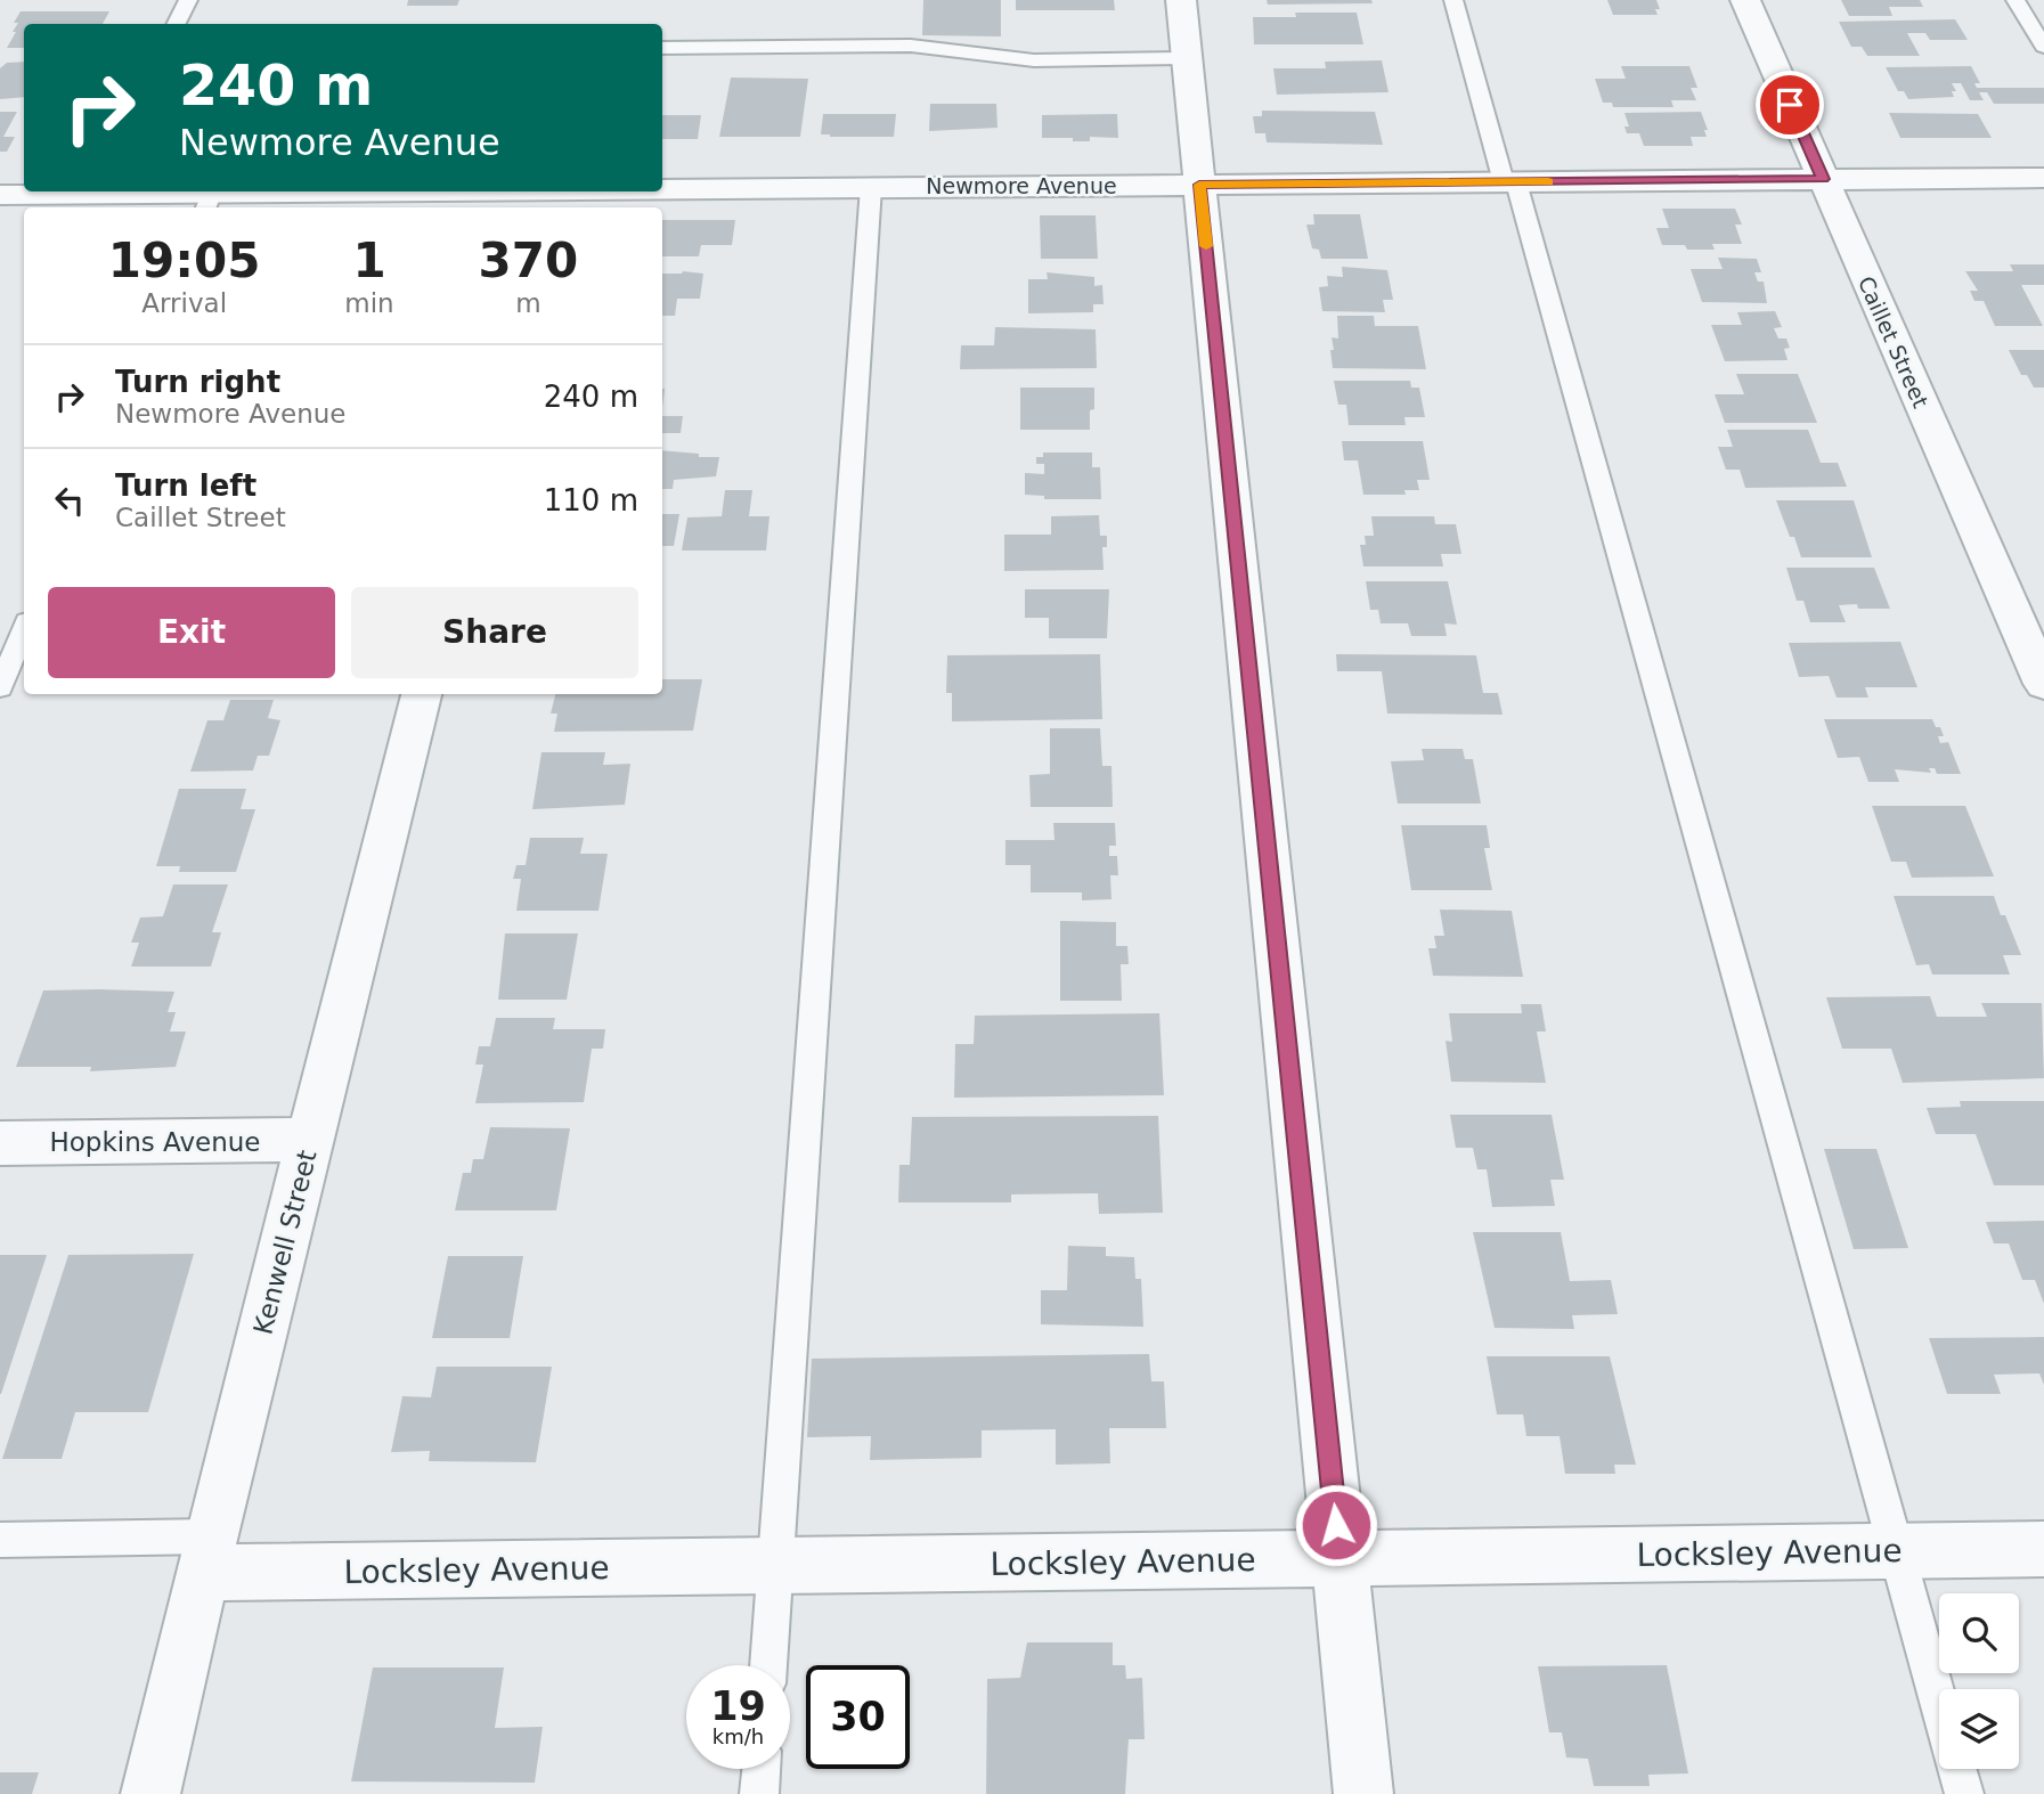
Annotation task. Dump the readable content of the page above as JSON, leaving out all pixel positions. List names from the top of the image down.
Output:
{
  "streets": {
    "street": [
      "Newmore Avenue",
      "Caillet Street",
      "Hopkins Avenue",
      "Kenwell Street",
      "Locksley Avenue"
    ]
  },
  "crossings": [
    ["Newmore Avenue", "Caillet Street"],
    ["Hopkins Avenue", "Kenwell Street"],
    ["Kenwell Street", "Locksley Avenue"]
  ],
  "page": {
    "turn": ["240 m", "Newmore Avenue"],
    "eta": [
      "19:05",
      "Arrival",
      "1",
      "min",
      "370",
      "m"
    ],
    "list": [
      {
        "name": "Turn right",
        "note": "Newmore Avenue",
        "value": "240 m"
      },
      {
        "name": "Turn left",
        "note": "Caillet Street",
        "value": "110 m"
      }
    ],
    "buttons": ["Exit", "Share"],
    "speed": "19 km/h",
    "limit": "30"
  }
}
